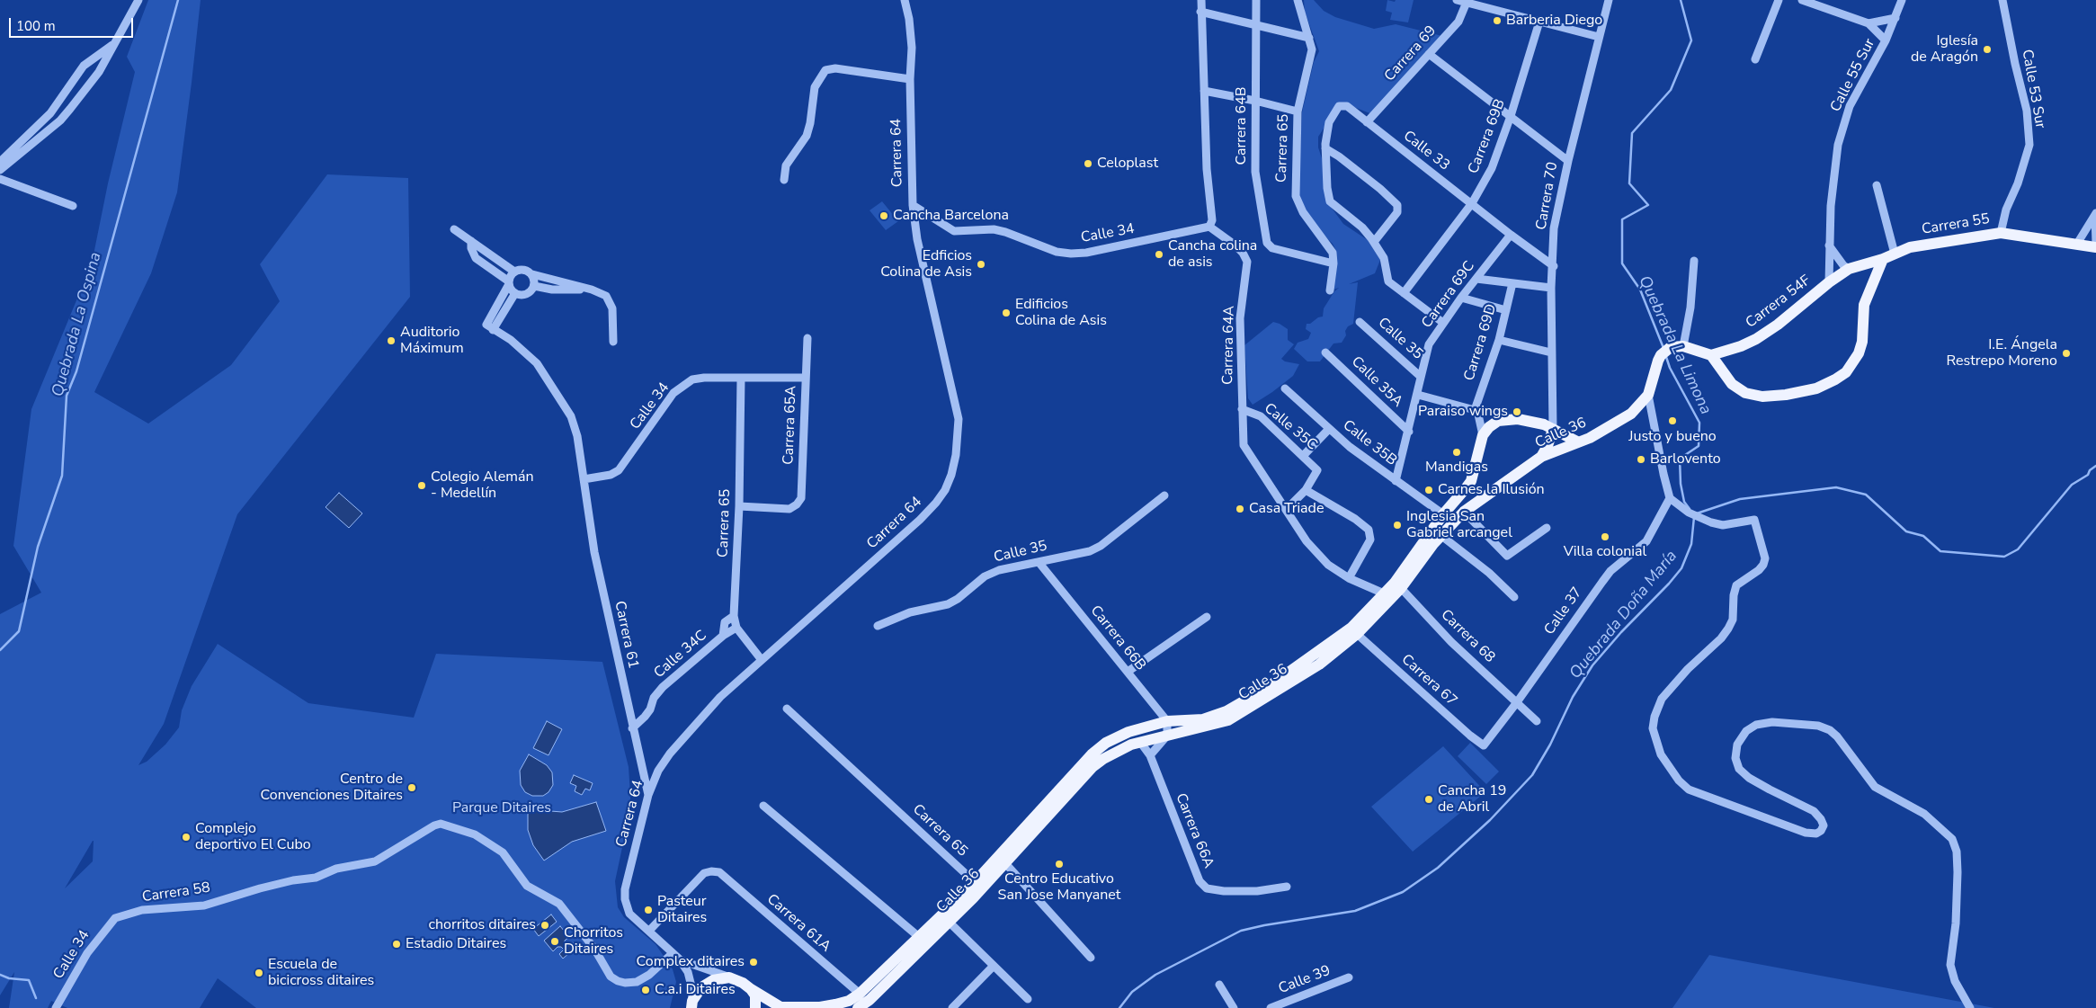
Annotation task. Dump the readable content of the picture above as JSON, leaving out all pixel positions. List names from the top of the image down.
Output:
{
  "streets": {
    "main road": ["Carrera 55", "Carrera 54F", "Calle 36"],
    "street": [
      "Carrera 69",
      "Calle 55 Sur",
      "Calle 53 Sur",
      "Carrera 64B",
      "Carrera 69B",
      "Carrera 65",
      "Calle 33",
      "Carrera 64",
      "Carrera 70",
      "Calle 34",
      "Carrera 69C",
      "Calle 35",
      "Carrera 69D",
      "Carrera 64A",
      "Calle 35A",
      "Carrera 65A",
      "Calle 35C",
      "Calle 35B",
      "Calle 37",
      "Carrera 61",
      "Carrera 68",
      "Carrera 66B",
      "Calle 34C",
      "Carrera 67",
      "Carrera 66A",
      "Carrera 58",
      "Carrera 61A",
      "Calle 39"
    ]
  },
  "crossings": [
    ["Carrera 69", "Calle 33"],
    ["Calle 55 Sur", "Carrera 54F"],
    ["Calle 53 Sur", "Carrera 55"],
    ["Carrera 64B", "Carrera 65"],
    ["Carrera 69B", "Calle 33"],
    ["Carrera 65", "Calle 34"],
    ["Carrera 65", "Carrera 65A"],
    ["Carrera 65", "Calle 36"],
    ["Carrera 65", "Calle 34C"],
    ["Calle 33", "Carrera 70"],
    ["Calle 33", "Carrera 69C"],
    ["Carrera 64", "Calle 34"],
    ["Carrera 64", "Calle 36"],
    ["Carrera 64", "Carrera 61"],
    ["Carrera 64", "Carrera 58"],
    ["Carrera 64", "Carrera 61A"],
    ["Carrera 55", "Carrera 54F"],
    ["Calle 34", "Carrera 64A"],
    ["Calle 34", "Carrera 65A"],
    ["Calle 34", "Carrera 61"],
    ["Calle 34", "Carrera 58"],
    ["Carrera 69C", "Calle 35"],
    ["Carrera 69C", "Calle 35A"],
    ["Carrera 69C", "Calle 35B"],
    ["Calle 35", "Carrera 66B"],
    ["Carrera 64A", "Calle 35C"],
    ["Carrera 64A", "Calle 36"],
    ["Calle 36", "Calle 35B"],
    ["Calle 36", "Carrera 68"],
    ["Calle 36", "Carrera 66B"],
    ["Calle 36", "Carrera 67"],
    ["Calle 36", "Carrera 66A"],
    ["Calle 36", "Carrera 61A"],
    ["Calle 37", "Carrera 68"],
    ["Calle 37", "Carrera 67"],
    ["Carrera 61", "Calle 34C"]
  ],
  "water": ["Quebrada La Ospina", "Quebrada La Limona", "Quebrada Doña María"],
  "parks": ["Parque Ditaires"],
  "places": [
    "Barberia Diego",
    "Iglesía de Aragón",
    "Celoplast",
    "Cancha Barcelona",
    "Cancha colina de asis",
    "Edficios Colina de Asis",
    "Edificios Colina de Asis",
    "Auditorio Máximum",
    "I.E. Ángela Restrepo Moreno",
    "Paraiso wings",
    "Justo y bueno",
    "Mandigas",
    "Barlovento",
    "Colegio Alemán - Medellín",
    "Carnes la Ilusión",
    "Casa Triade",
    "Inglesia San Gabriel arcangel",
    "Villa colonial",
    "Centro de Convenciones Ditaires",
    "Cancha 19 de Abril",
    "Complejo deportivo El Cubo",
    "Centro Educativo San Jose Manyanet",
    "Pasteur Ditaires",
    "chorritos ditaires",
    "Chorritos Ditaires",
    "Estadio Ditaires",
    "Complex ditaires",
    "Escuela de bicicross ditaires",
    "C.a.i Ditaires"
  ],
  "scale_bar": "100 m"
}
